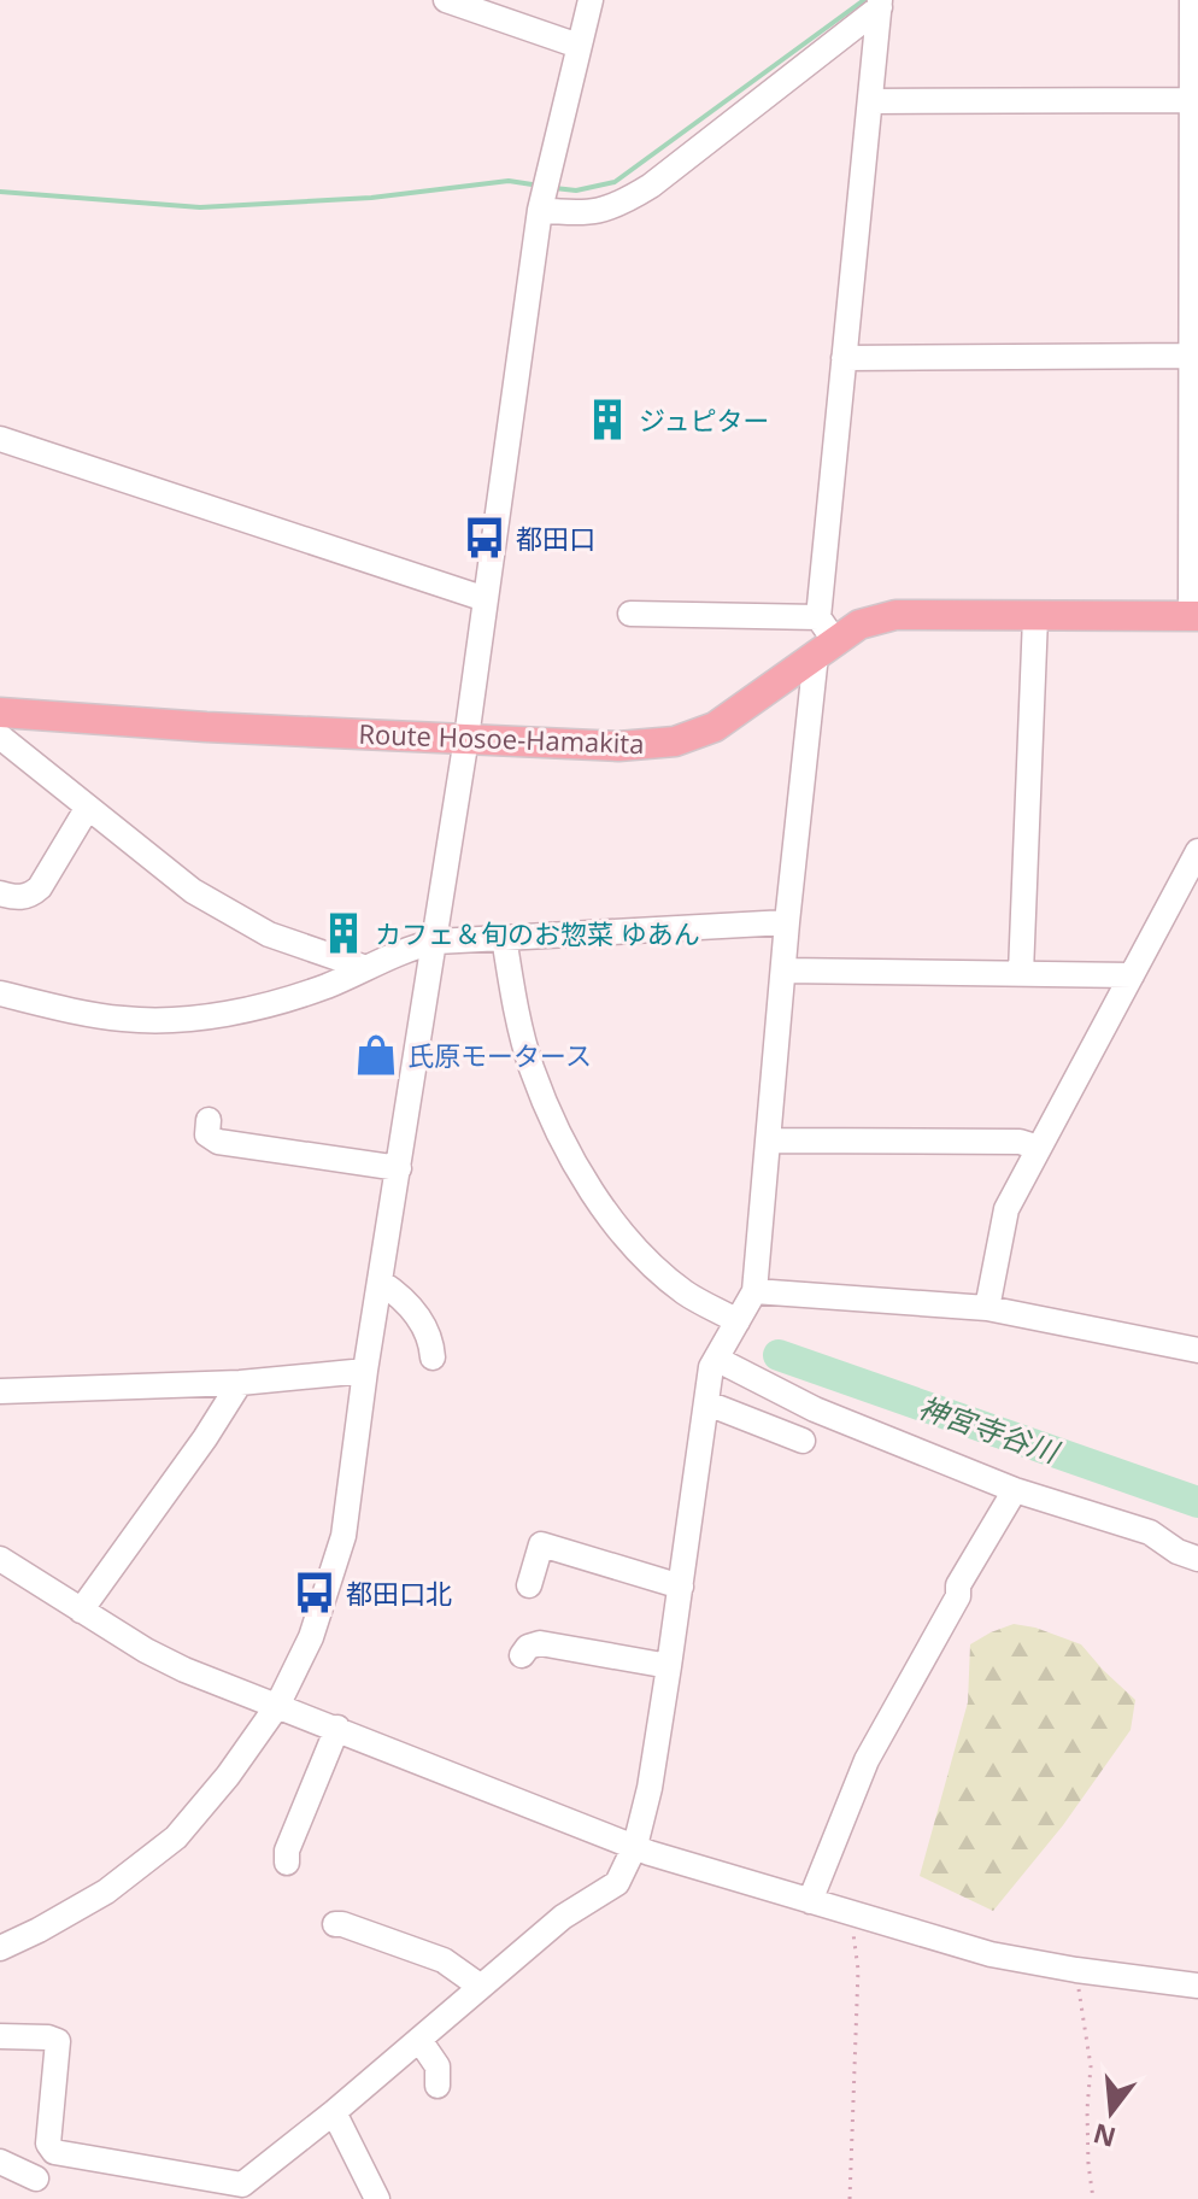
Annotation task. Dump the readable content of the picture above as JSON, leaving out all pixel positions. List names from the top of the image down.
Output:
{
  "streets": {
    "main road": ["Route Hosoe-Hamakita"]
  },
  "water": ["神宮寺谷川"],
  "places": {
    "building": ["ジュピター", "カフェ＆旬のお惣菜 ゆあん"],
    "bus stop": ["都田口", "都田口北"],
    "shop": ["氏原モータース"]
  },
  "north": "bottom"
}
